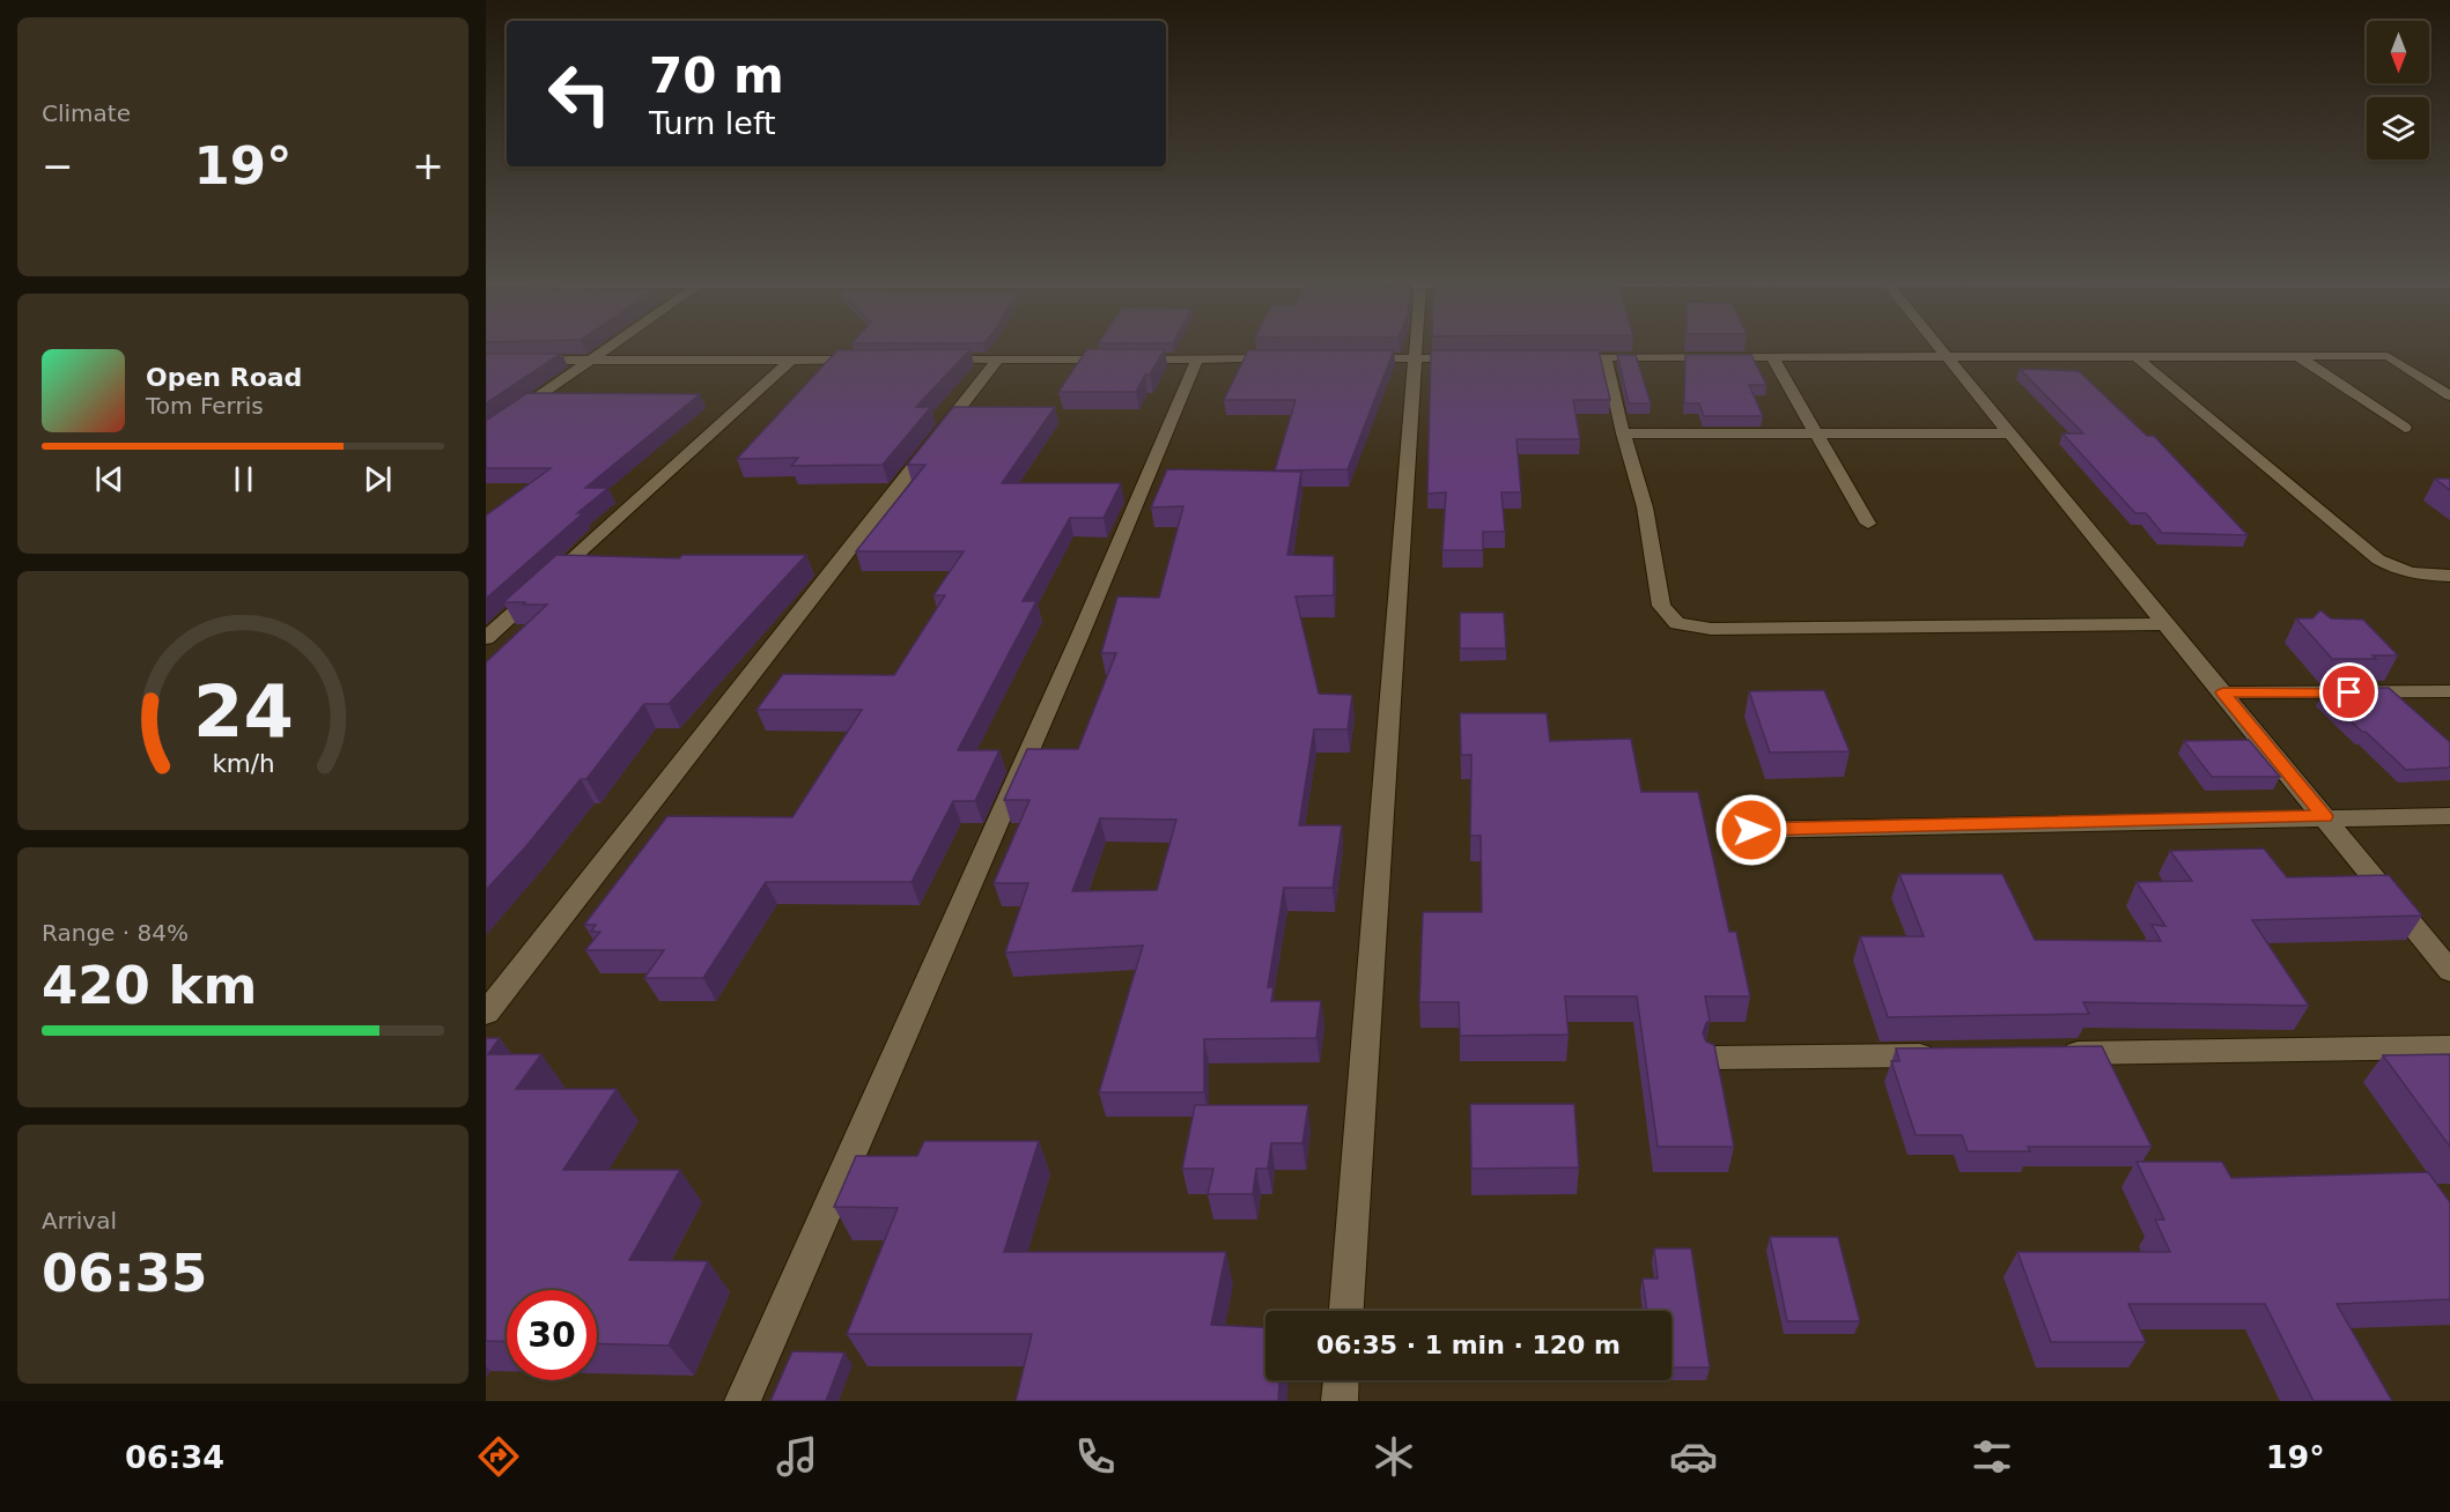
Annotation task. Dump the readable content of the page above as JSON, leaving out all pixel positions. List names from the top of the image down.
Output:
{
  "north": "bottom",
  "page": {
    "tile": [
      "Climate",
      ["Range · 84%", "420 km"],
      ["Arrival", "06:35"]
    ],
    "turn": ["70 m", "Turn left"],
    "heat": ["−", "19°", "+"],
    "song": ["Open Road", "Tom Ferris"],
    "limit": "30",
    "trip": "06:35 · 1 min · 120 m",
    "tabs": ["06:34", "19°"],
    "gauge": ["24", "km/h"]
  }
}
